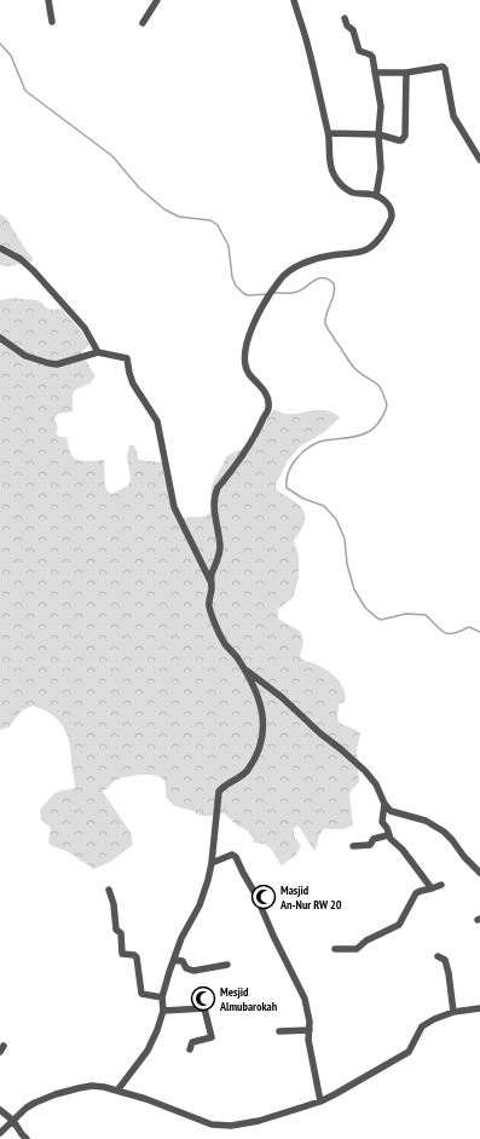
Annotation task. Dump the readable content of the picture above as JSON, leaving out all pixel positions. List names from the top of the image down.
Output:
{
  "places": {
    "mosque": ["Masjid An-Nur RW 20", "Mesjid Almubarokah"]
  }
}
